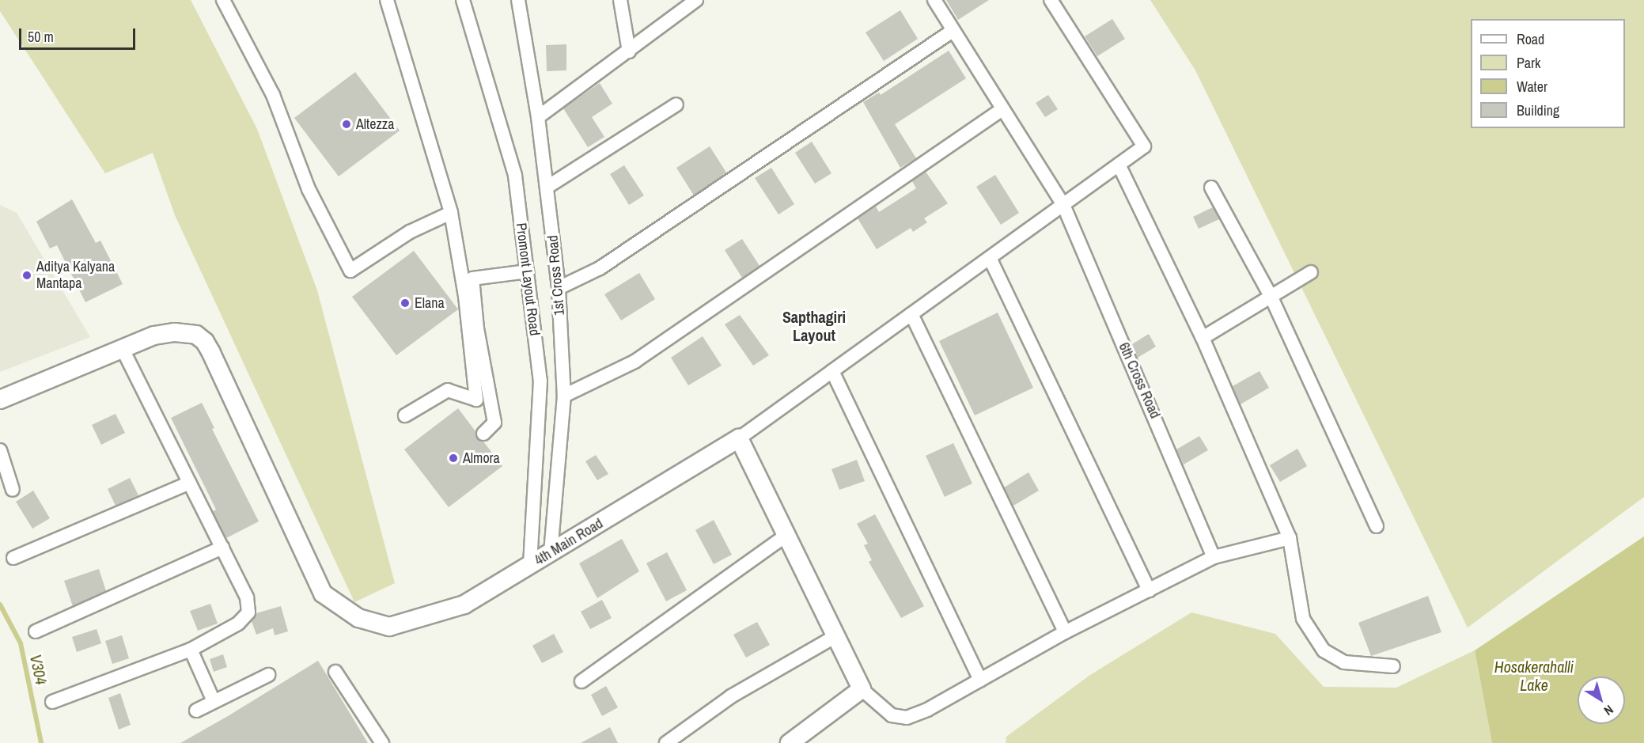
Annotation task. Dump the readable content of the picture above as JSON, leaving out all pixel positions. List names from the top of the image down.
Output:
{
  "streets": {
    "street": [
      "1st Cross Road",
      "Promont Layout Road",
      "6th Cross Road",
      "4th Main Road"
    ]
  },
  "crossings": [
    ["1st Cross Road", "4th Main Road"],
    ["Promont Layout Road", "4th Main Road"]
  ],
  "districts": ["Sapthagiri Layout"],
  "water": ["Hosakerahalli Lake", "V304"],
  "places": [
    "Altezza",
    "Aditya Kalyana Mantapa",
    "Elana",
    "Almora"
  ],
  "legend": [
    "Road",
    "Park",
    "Water",
    "Building"
  ],
  "scale_bar": "50 m",
  "north": "bottom right"
}
